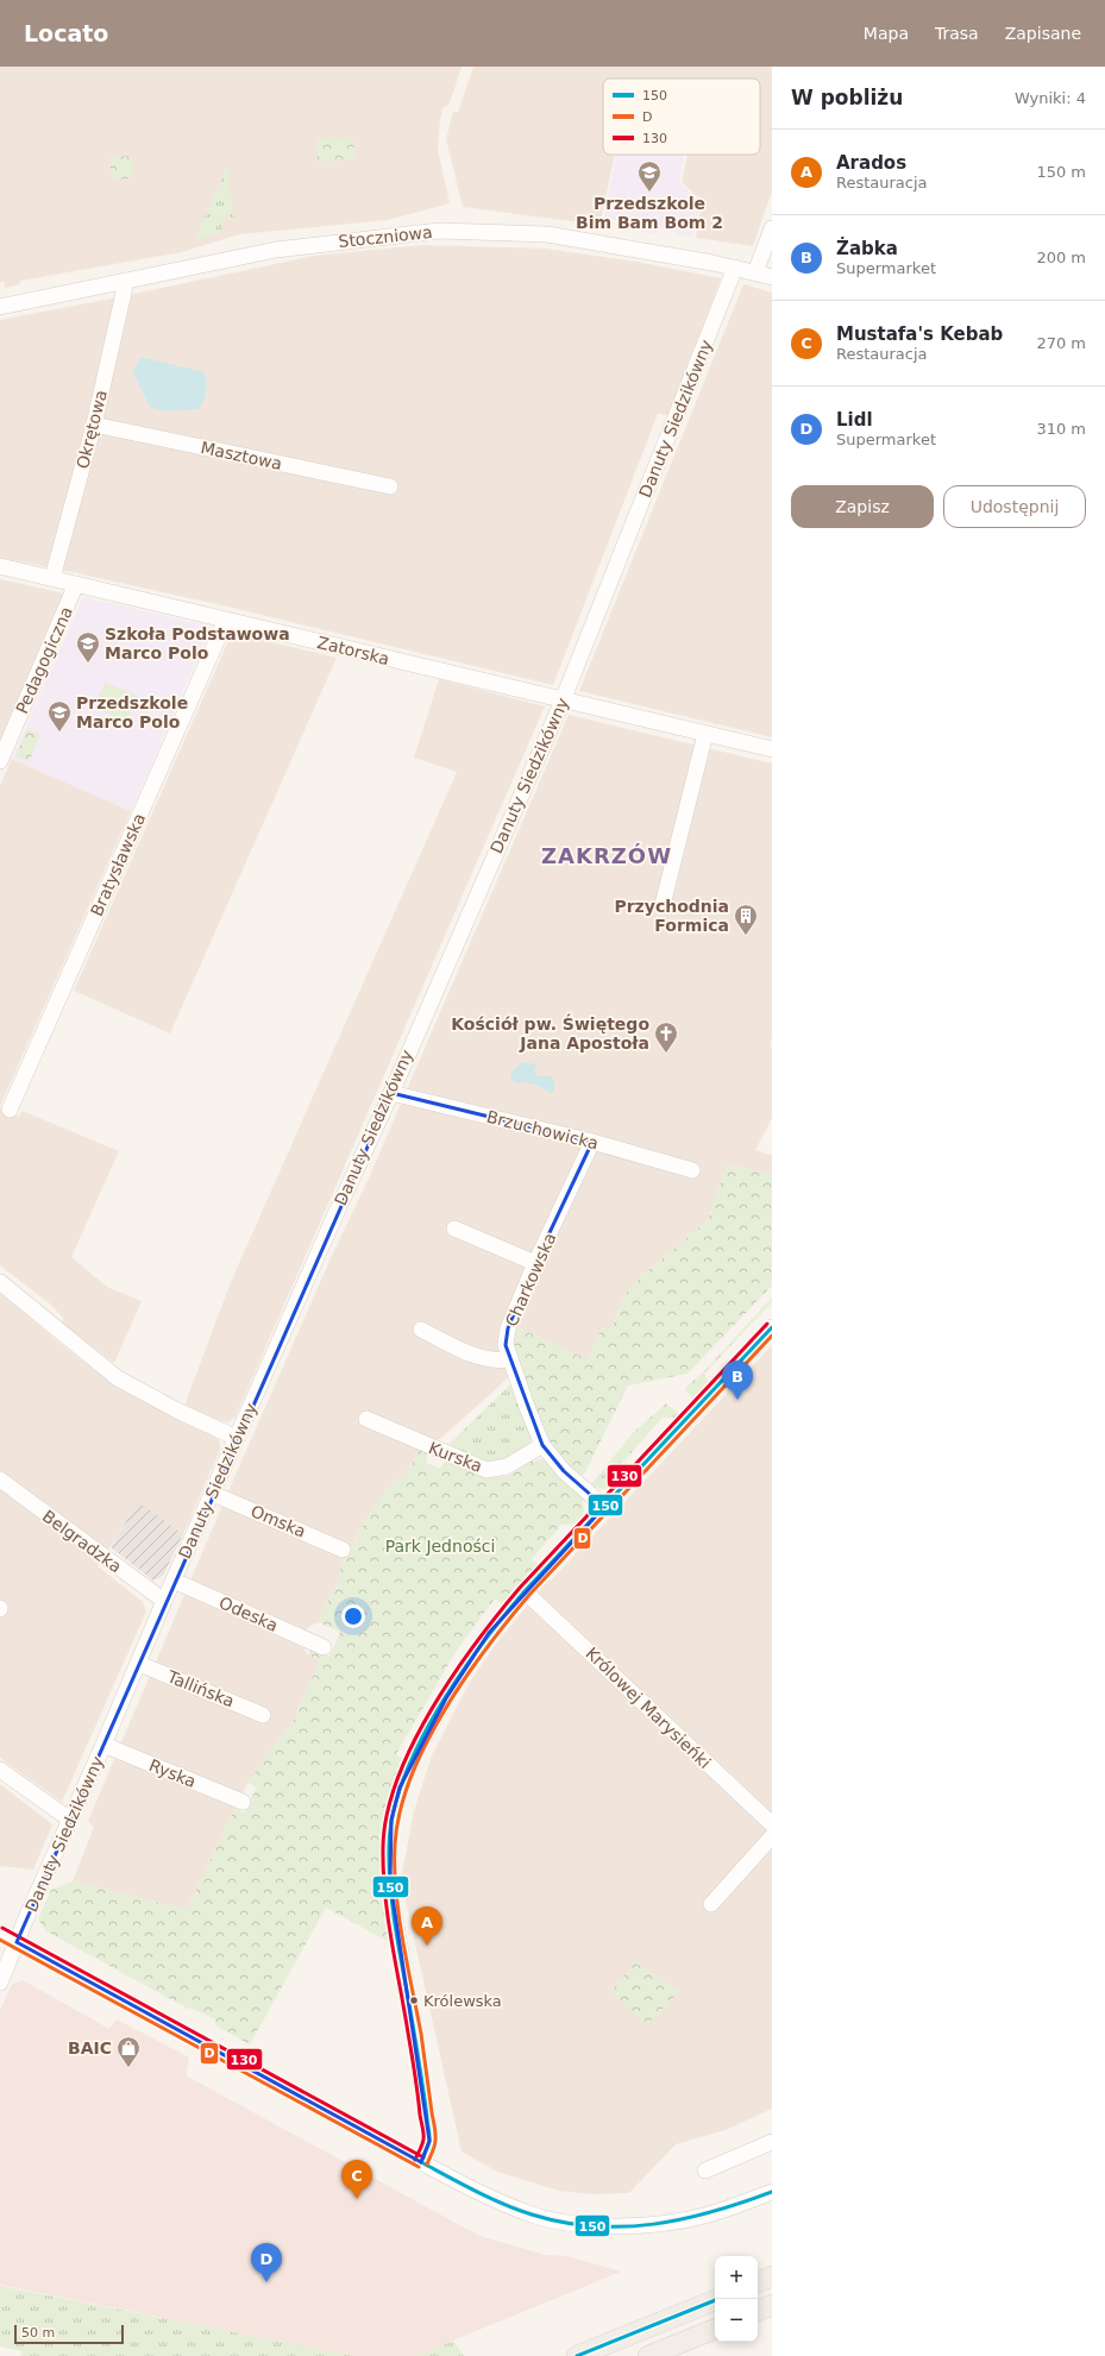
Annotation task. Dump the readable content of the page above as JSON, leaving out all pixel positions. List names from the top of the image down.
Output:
{
  "streets": {
    "street": [
      "Stoczniowa",
      "Danuty Siedzikówny",
      "Okrętowa",
      "Masztowa",
      "Zatorska",
      "Pedagogiczna",
      "Bratysławska",
      "Brzuchowicka",
      "Charkowska",
      "Kurska",
      "Omska",
      "Belgradzka",
      "Odeska",
      "Tallińska",
      "Królowej Marysieńki",
      "Ryska"
    ]
  },
  "crossings": [
    ["Stoczniowa", "Danuty Siedzikówny"],
    ["Stoczniowa", "Okrętowa"],
    ["Danuty Siedzikówny", "Zatorska"],
    ["Danuty Siedzikówny", "Brzuchowicka"],
    ["Danuty Siedzikówny", "Omska"],
    ["Danuty Siedzikówny", "Belgradzka"],
    ["Danuty Siedzikówny", "Odeska"],
    ["Danuty Siedzikówny", "Tallińska"],
    ["Danuty Siedzikówny", "Ryska"],
    ["Okrętowa", "Masztowa"],
    ["Okrętowa", "Zatorska"],
    ["Zatorska", "Pedagogiczna"],
    ["Zatorska", "Bratysławska"],
    ["Brzuchowicka", "Charkowska"],
    ["Charkowska", "Kurska"]
  ],
  "districts": ["ZAKRZÓW"],
  "parks": ["Park Jedności"],
  "places": {
    "school or university": ["Przedszkole Bim Bam Bom 2", "Szkoła Podstawowa Marco Polo", "Przedszkole Marco Polo"],
    "building": ["Przychodnia Formica"],
    "church": ["Kościół pw. Świętego Jana Apostoła"],
    "other": ["Królewska"],
    "shop": ["BAIC"]
  },
  "lines": ["transit line 130", "transit line 150", "transit line D"],
  "legend": ["150", "D", "130"],
  "scale_bar": "50 m",
  "page": {
    "header": "Locato",
    "nav": ["Mapa", "Trasa", "Zapisane"],
    "heading": ["W pobliżu", "Wyniki: 4"],
    "list": [
      {
        "mark": "A",
        "name": "Arados",
        "note": "Restauracja",
        "value": "150 m"
      },
      {
        "mark": "B",
        "name": "Żabka",
        "note": "Supermarket",
        "value": "200 m"
      },
      {
        "mark": "C",
        "name": "Mustafa's Kebab",
        "note": "Restauracja",
        "value": "270 m"
      },
      {
        "mark": "D",
        "name": "Lidl",
        "note": "Supermarket",
        "value": "310 m"
      }
    ],
    "buttons": ["Zapisz", "Udostępnij"],
    "pins": [
      "B",
      "A",
      "C",
      "D"
    ],
    "map_buttons": ["+", "−"],
    "scale": "50 m"
  }
}
